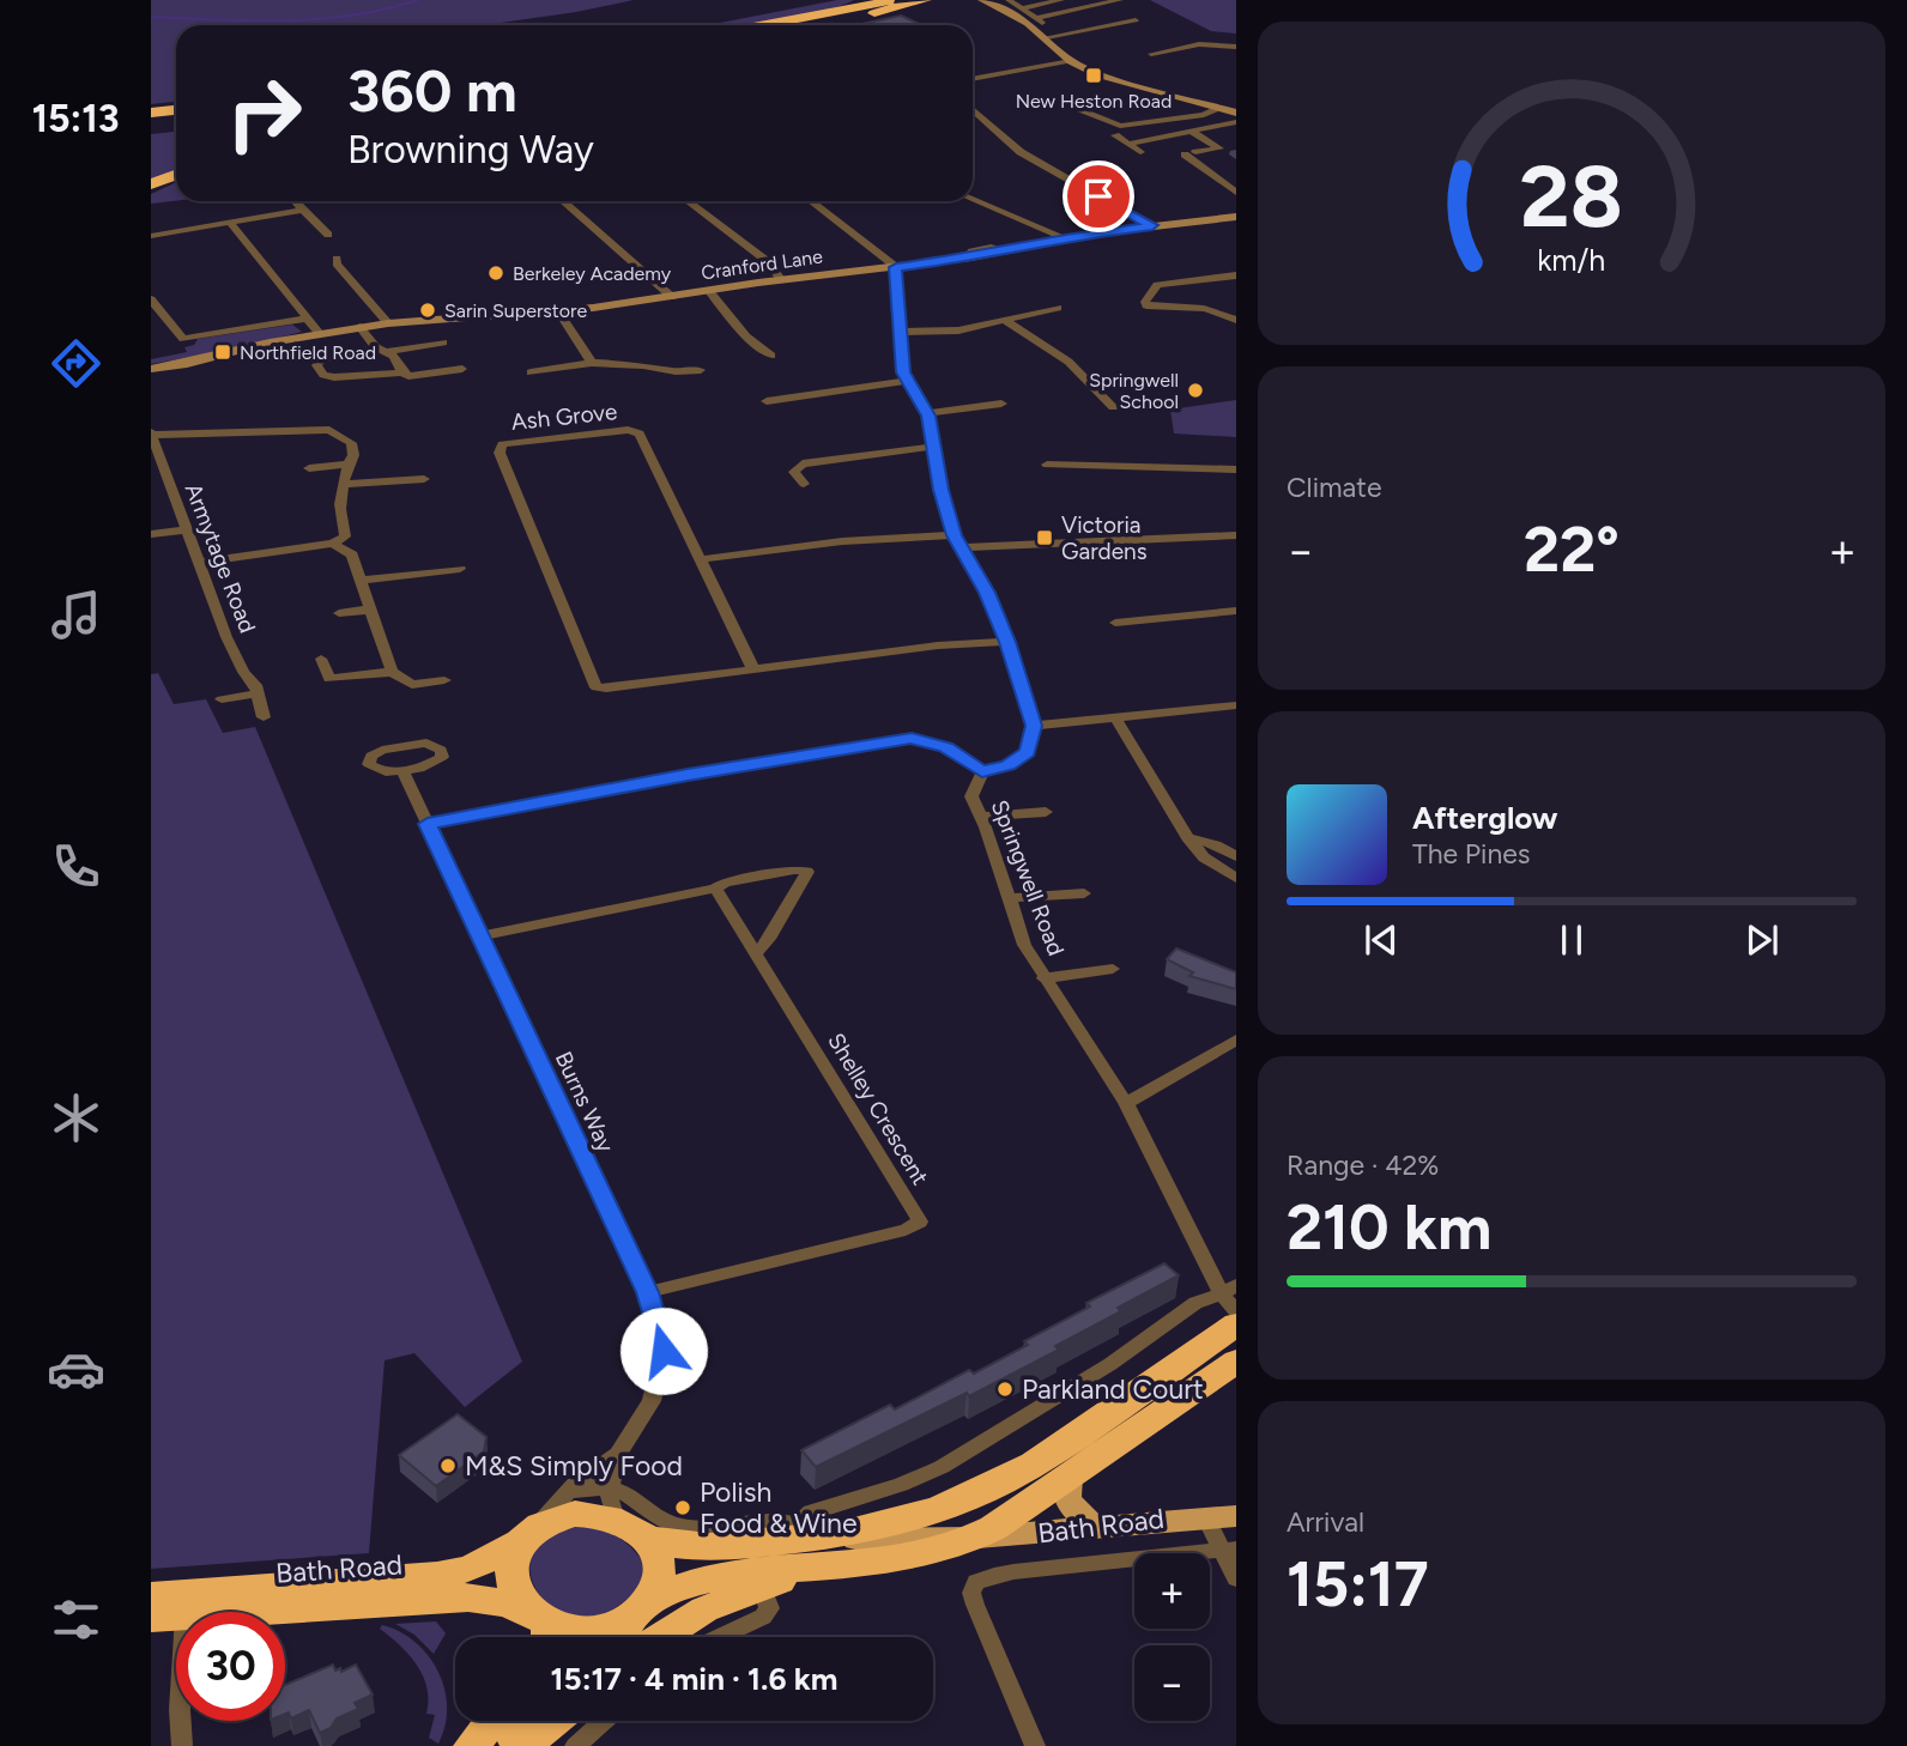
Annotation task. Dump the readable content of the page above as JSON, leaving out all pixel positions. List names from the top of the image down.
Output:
{
  "streets": {
    "highway": ["Bath Road"],
    "street": [
      "Cranford Lane",
      "Ash Grove",
      "Armytage Road",
      "Springwell Road",
      "Burns Way",
      "Shelley Crescent"
    ]
  },
  "crossings": [
    ["Burns Way", "Shelley Crescent"],
    ["Burns Way", "Bath Road"]
  ],
  "places": {
    "transit": ["New Heston Road", "Northfield Road", "Victoria Gardens"],
    "other": [
      "Berkeley Academy",
      "Sarin Superstore",
      "Springwell School",
      "Parkland Court",
      "M&S Simply Food",
      "Polish Food & Wine"
    ]
  },
  "page": {
    "tabs": "15:13",
    "turn": ["360 m", "Browning Way"],
    "tile": [
      "Climate",
      ["Range · 42%", "210 km"],
      ["Arrival", "15:17"]
    ],
    "heat": ["−", "22°", "+"],
    "song": ["Afterglow", "The Pines"],
    "map_buttons": ["+", "−"],
    "limit": "30",
    "trip": "15:17 · 4 min · 1.6 km",
    "gauge": ["28", "km/h"]
  }
}
